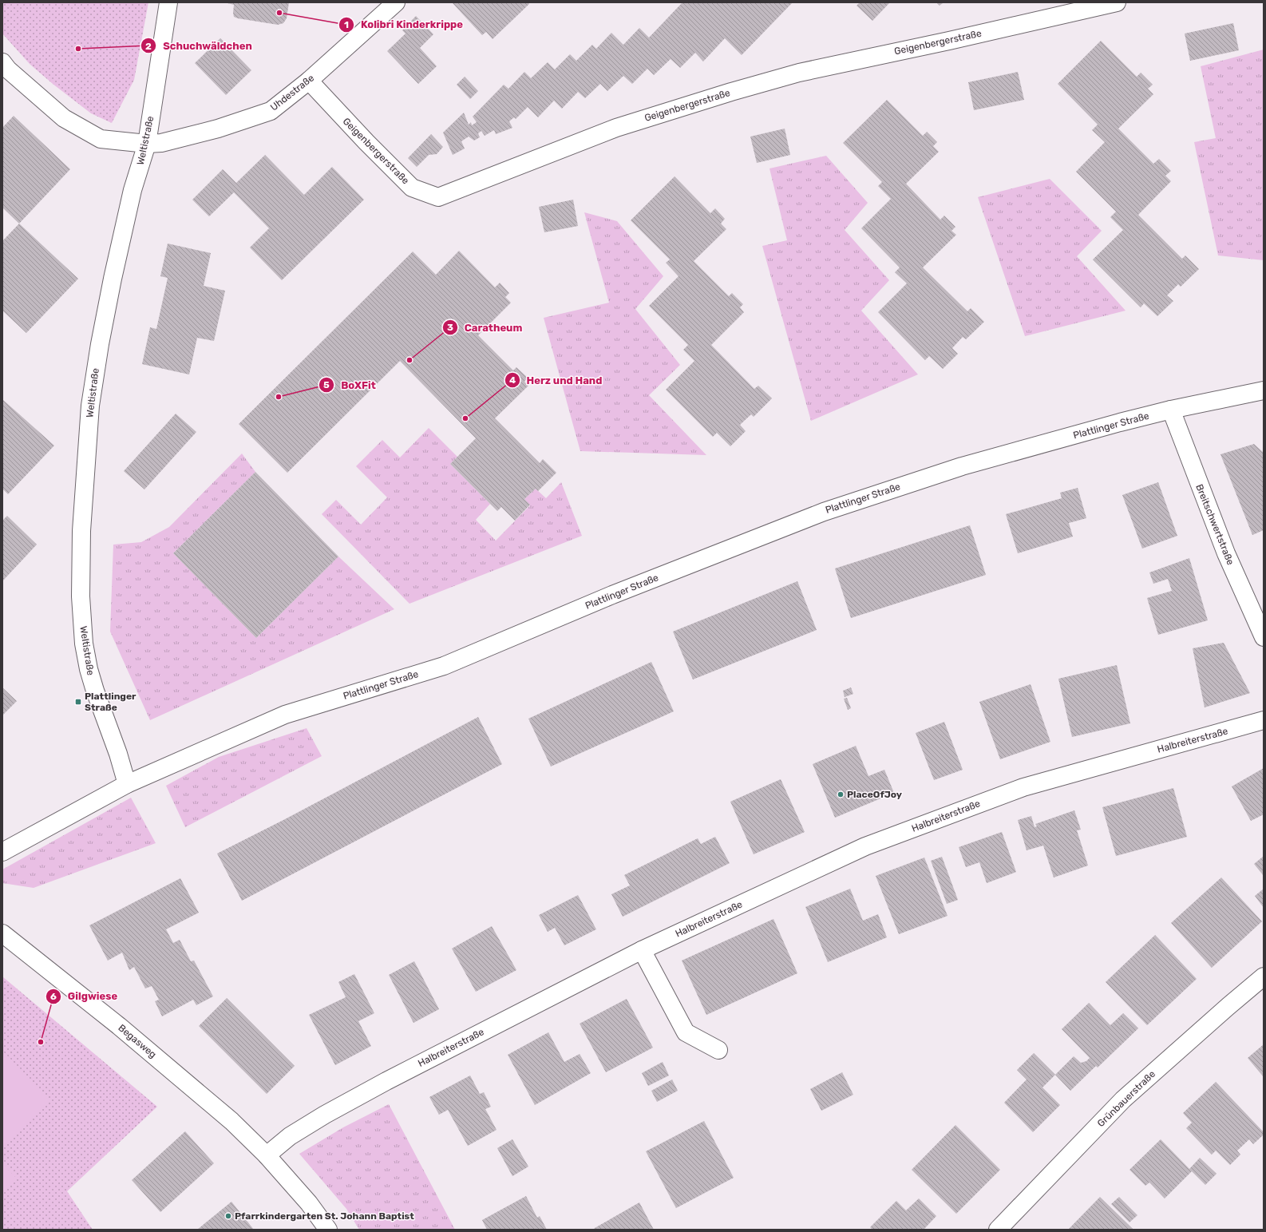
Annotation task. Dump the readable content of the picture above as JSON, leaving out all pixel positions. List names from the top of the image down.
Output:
{
  "streets": {
    "street": [
      "Geigenbergerstraße",
      "Uhdestraße",
      "Weltistraße",
      "Plattlinger Straße",
      "Breitschwertstraße",
      "Halbreiterstraße",
      "Begasweg",
      "Grünbauerstraße"
    ]
  },
  "crossings": [
    ["Geigenbergerstraße", "Uhdestraße"],
    ["Uhdestraße", "Weltistraße"],
    ["Weltistraße", "Plattlinger Straße"],
    ["Plattlinger Straße", "Breitschwertstraße"],
    ["Halbreiterstraße", "Begasweg"]
  ],
  "places": {
    "other": [
      "Kolibri Kinderkrippe",
      "Schuchwäldchen",
      "Caratheum",
      "BoXFit",
      "Herz und Hand",
      "PlaceOfJoy",
      "Gilgwiese",
      "Pfarrkindergarten St. Johann Baptist"
    ],
    "transit": ["Plattlinger Straße"]
  }
}
